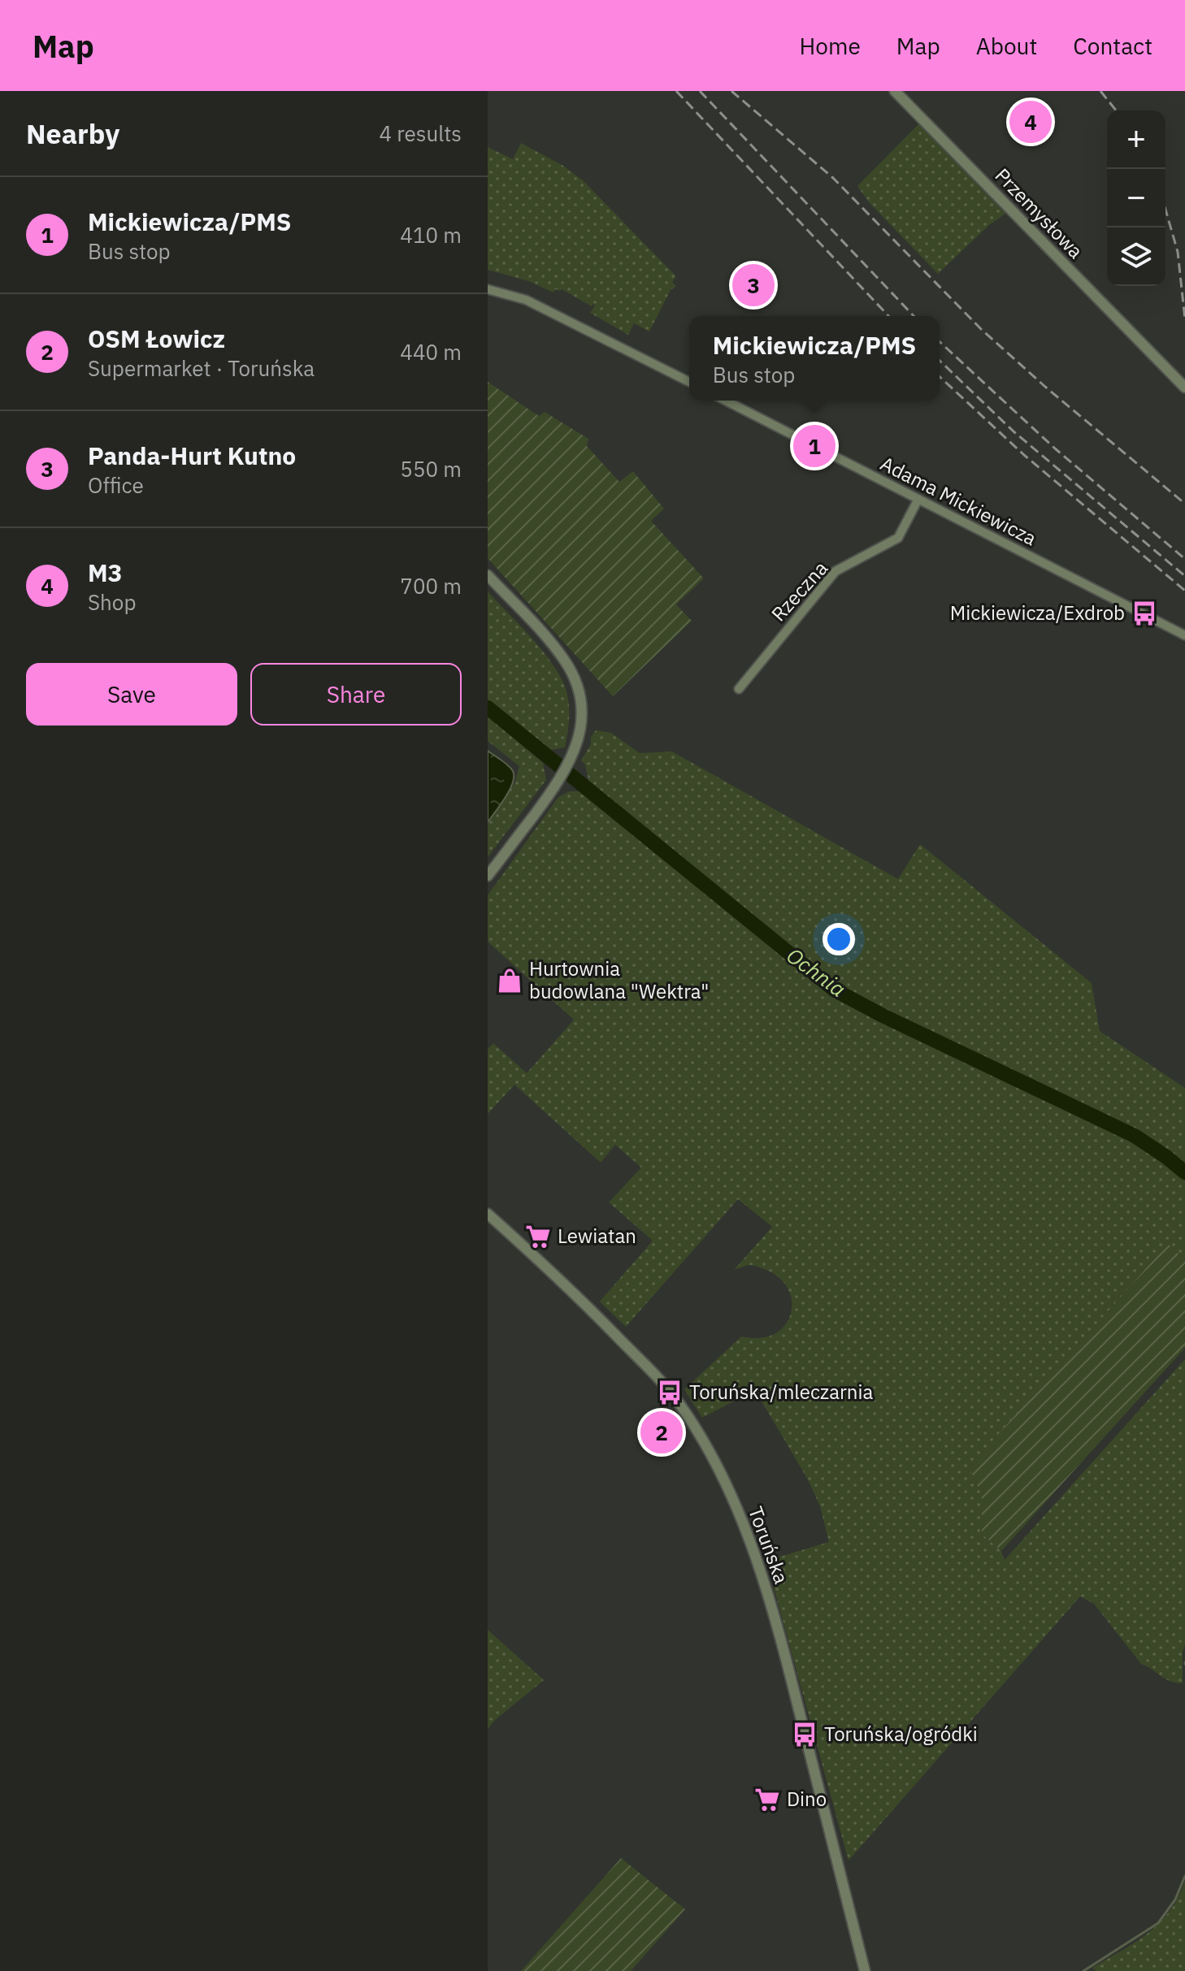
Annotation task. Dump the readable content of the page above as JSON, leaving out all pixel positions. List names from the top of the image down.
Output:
{
  "streets": {
    "street": [
      "Przemysłowa",
      "Adama Mickiewicza",
      "Rzeczna",
      "Toruńska"
    ]
  },
  "crossings": [
    ["Adama Mickiewicza", "Rzeczna"]
  ],
  "water": ["Ochnia"],
  "places": {
    "bus stop": ["Mickiewicza/Exdrob", "Toruńska/mleczarnia", "Toruńska/ogródki"],
    "shop": ["Hurtownia budowlana \"Wektra\""],
    "supermarket": ["Lewiatan", "Dino"]
  },
  "page": {
    "header": "Map",
    "nav": [
      "Home",
      "Map",
      "About",
      "Contact"
    ],
    "heading": ["Nearby", "4 results"],
    "pins": [
      "4",
      "3",
      "1",
      "2"
    ],
    "map_buttons": ["+", "−"],
    "list": [
      {
        "mark": "1",
        "name": "Mickiewicza/PMS",
        "note": "Bus stop",
        "value": "410 m"
      },
      {
        "mark": "2",
        "name": "OSM Łowicz",
        "note": "Supermarket · Toruńska",
        "value": "440 m"
      },
      {
        "mark": "3",
        "name": "Panda-Hurt Kutno",
        "note": "Office",
        "value": "550 m"
      },
      {
        "mark": "4",
        "name": "M3",
        "note": "Shop",
        "value": "700 m"
      }
    ],
    "popup": ["Mickiewicza/PMS", "Bus stop"],
    "buttons": ["Save", "Share"]
  }
}
